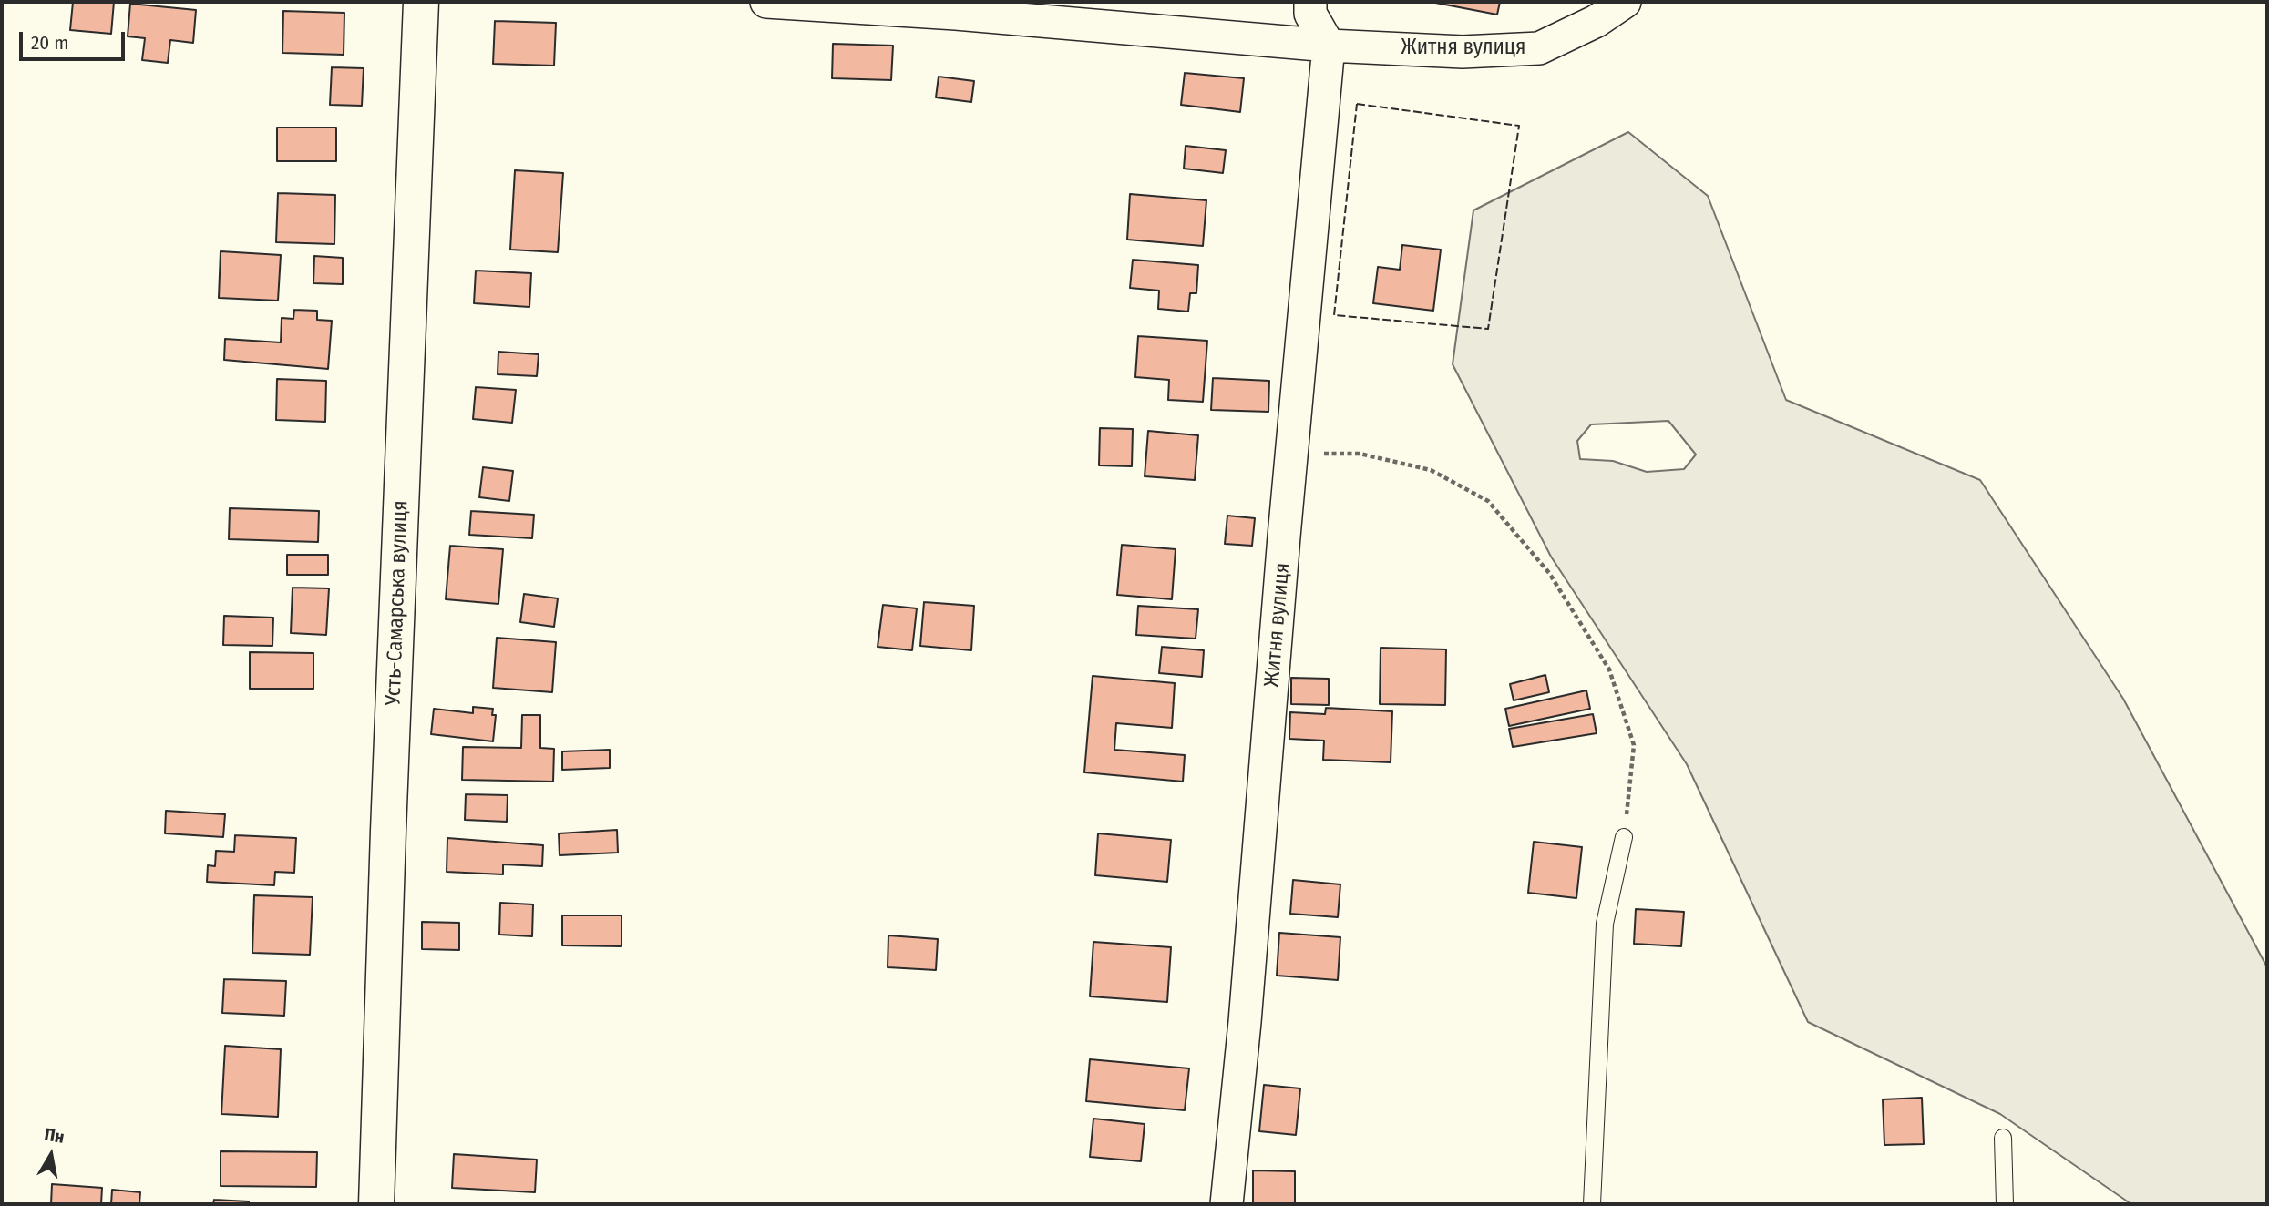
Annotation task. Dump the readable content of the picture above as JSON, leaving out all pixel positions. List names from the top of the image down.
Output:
{
  "streets": {
    "street": ["Житня вулиця", "Усть-Самарська вулиця"]
  },
  "scale_bar": "20 m",
  "north": "top"
}
